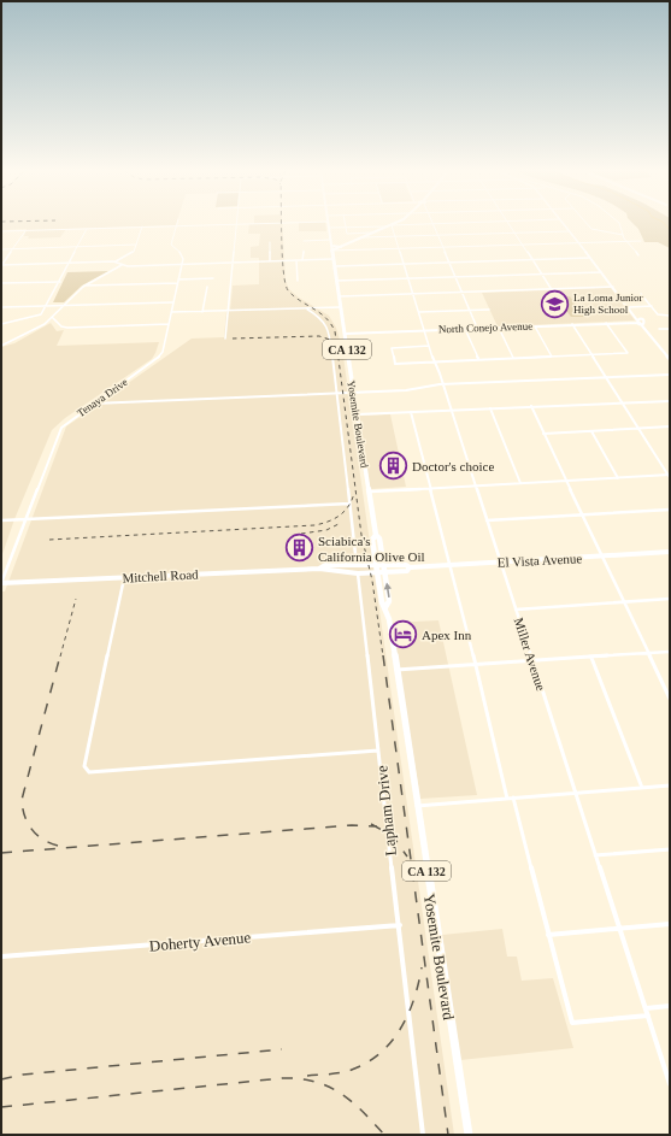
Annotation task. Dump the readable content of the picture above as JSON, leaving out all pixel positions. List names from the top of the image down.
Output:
{
  "streets": {
    "main road": [
      "CA 132",
      "Yosemite Boulevard",
      "El Vista Avenue",
      "Mitchell Road"
    ],
    "street": [
      "North Conejo Avenue",
      "Tenaya Drive",
      "Miller Avenue",
      "Lapham Drive",
      "Doherty Avenue"
    ]
  },
  "crossings": [
    ["North Conejo Avenue", "Yosemite Boulevard"],
    ["North Conejo Avenue", "Miller Avenue"],
    ["Tenaya Drive", "Mitchell Road"],
    ["Yosemite Boulevard", "El Vista Avenue"],
    ["Yosemite Boulevard", "Mitchell Road"],
    ["El Vista Avenue", "Mitchell Road"],
    ["El Vista Avenue", "Miller Avenue"],
    ["Mitchell Road", "Lapham Drive"],
    ["Lapham Drive", "Doherty Avenue"]
  ],
  "places": {
    "school or university": ["La Loma Junior High School"],
    "building": ["Doctor's choice", "Sciabica's California Olive Oil"],
    "hotel": ["Apex Inn"]
  }
}
